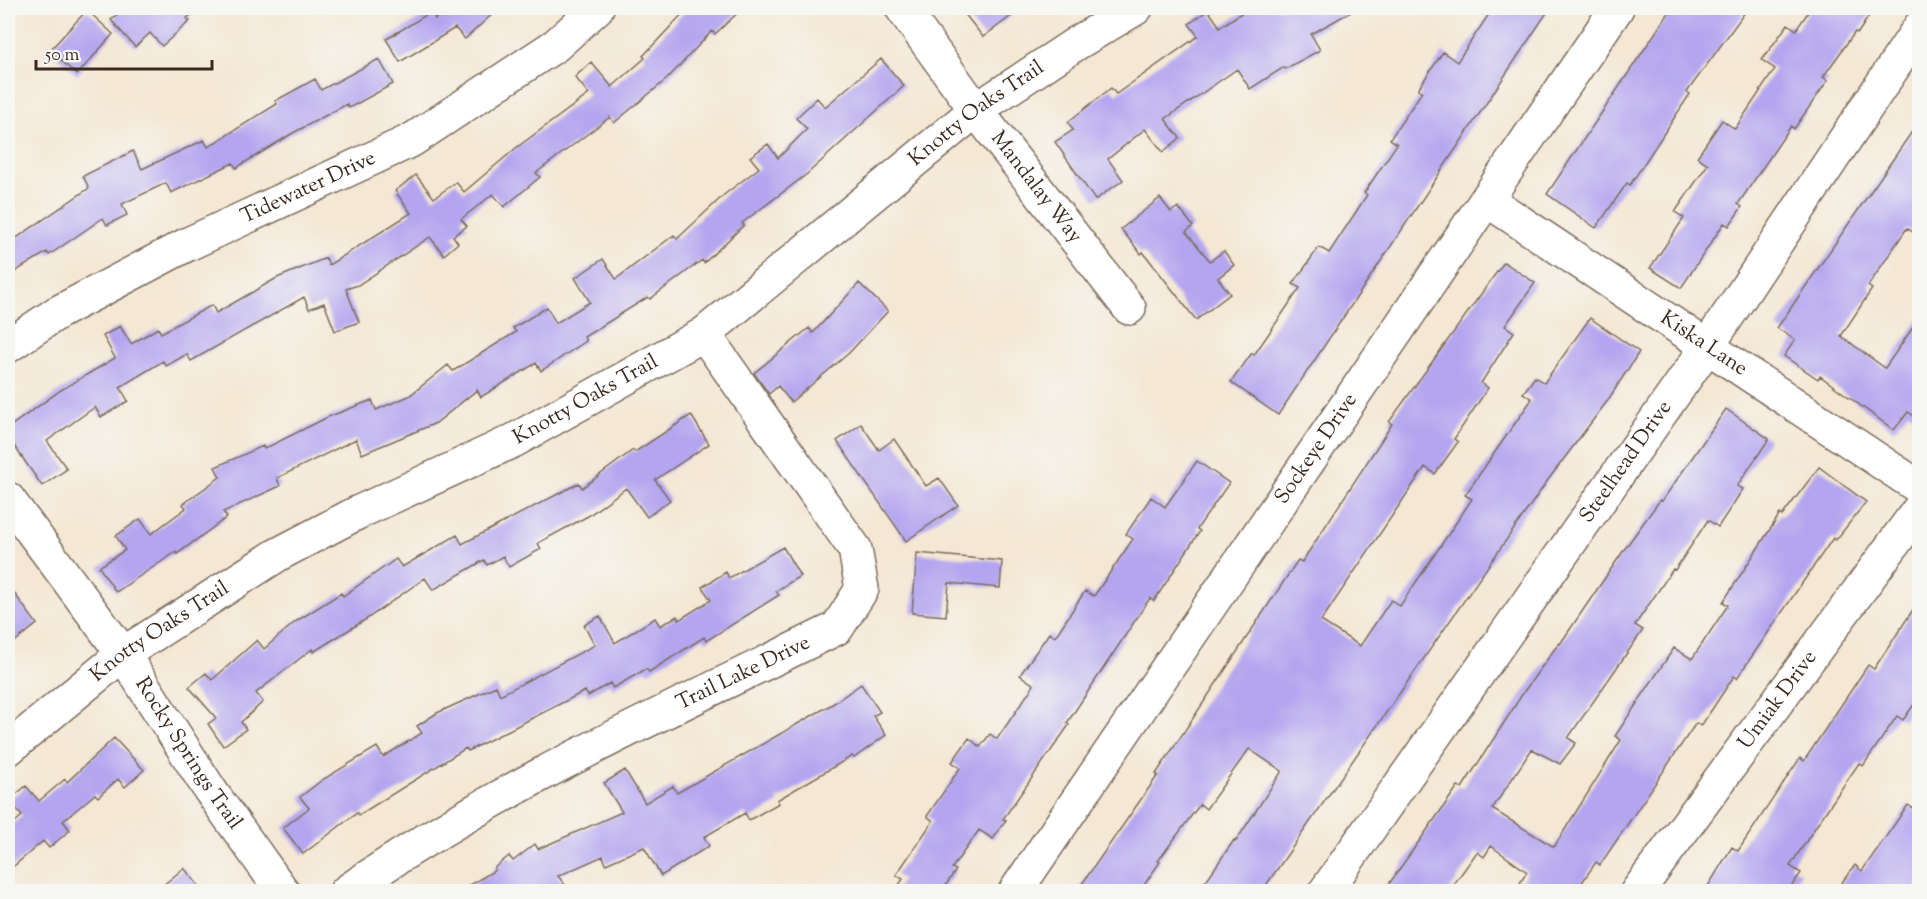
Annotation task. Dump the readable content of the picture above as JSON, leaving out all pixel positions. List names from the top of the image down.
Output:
{
  "streets": {
    "street": [
      "Knotty Oaks Trail",
      "Mandalay Way",
      "Tidewater Drive",
      "Kiska Lane",
      "Sockeye Drive",
      "Steelhead Drive",
      "Trail Lake Drive",
      "Umiak Drive",
      "Rocky Springs Trail"
    ]
  },
  "crossings": [
    ["Knotty Oaks Trail", "Mandalay Way"],
    ["Knotty Oaks Trail", "Trail Lake Drive"],
    ["Knotty Oaks Trail", "Rocky Springs Trail"],
    ["Kiska Lane", "Sockeye Drive"],
    ["Kiska Lane", "Steelhead Drive"]
  ],
  "scale_bar": "50 m"
}
